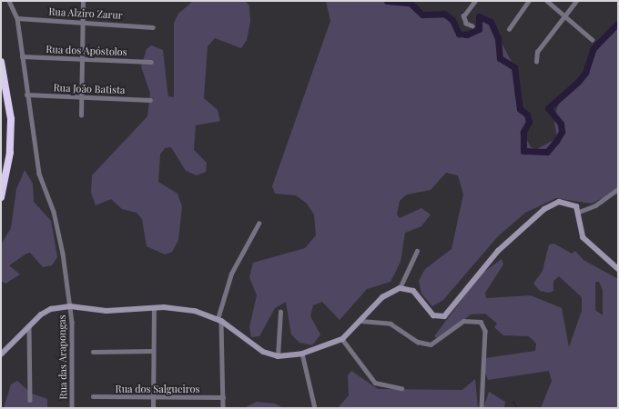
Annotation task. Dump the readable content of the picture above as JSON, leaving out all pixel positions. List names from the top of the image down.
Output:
{
  "streets": {
    "street": [
      "Rua Alziro Zarur",
      "Rua dos Apóstolos",
      "Rua João Batista",
      "Rua das Arapongas",
      "Rua dos Salgueiros"
    ]
  },
  "crossings": [
    ["Rua Alziro Zarur", "Rua das Arapongas"],
    ["Rua dos Apóstolos", "Rua das Arapongas"],
    ["Rua João Batista", "Rua das Arapongas"]
  ]
}
